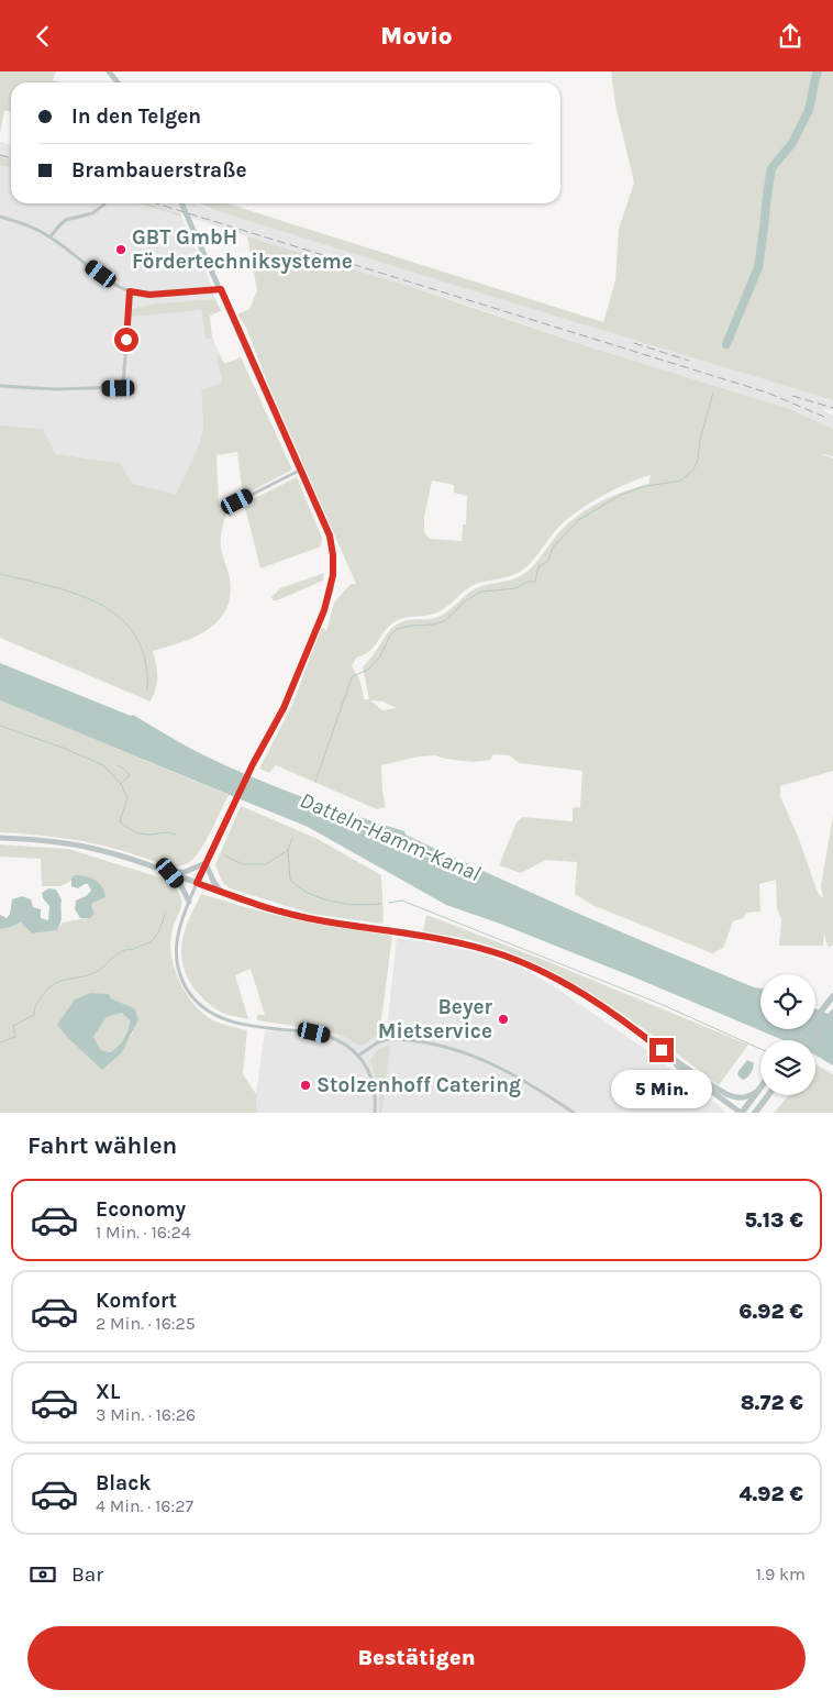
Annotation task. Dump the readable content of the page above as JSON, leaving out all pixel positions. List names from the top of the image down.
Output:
{
  "water": ["Datteln-Hamm-Kanal"],
  "places": ["GBT GmbH Fördertechniksysteme", "Beyer Mietservice", "Stolzenhoff Catering"],
  "page": {
    "header": "Movio",
    "banner": ["In den Telgen", "Brambauerstraße"],
    "bubble": "5 Min.",
    "heading": "Fahrt wählen",
    "list": [
      {
        "name": "Economy",
        "note": "1 Min. · 16:24",
        "value": "5.13 €"
      },
      {
        "name": "Komfort",
        "note": "2 Min. · 16:25",
        "value": "6.92 €"
      },
      {
        "name": "XL",
        "note": "3 Min. · 16:26",
        "value": "8.72 €"
      },
      {
        "name": "Black",
        "note": "4 Min. · 16:27",
        "value": "4.92 €"
      }
    ],
    "pay": ["Bar", "1.9 km"],
    "buttons": "Bestätigen"
  }
}
